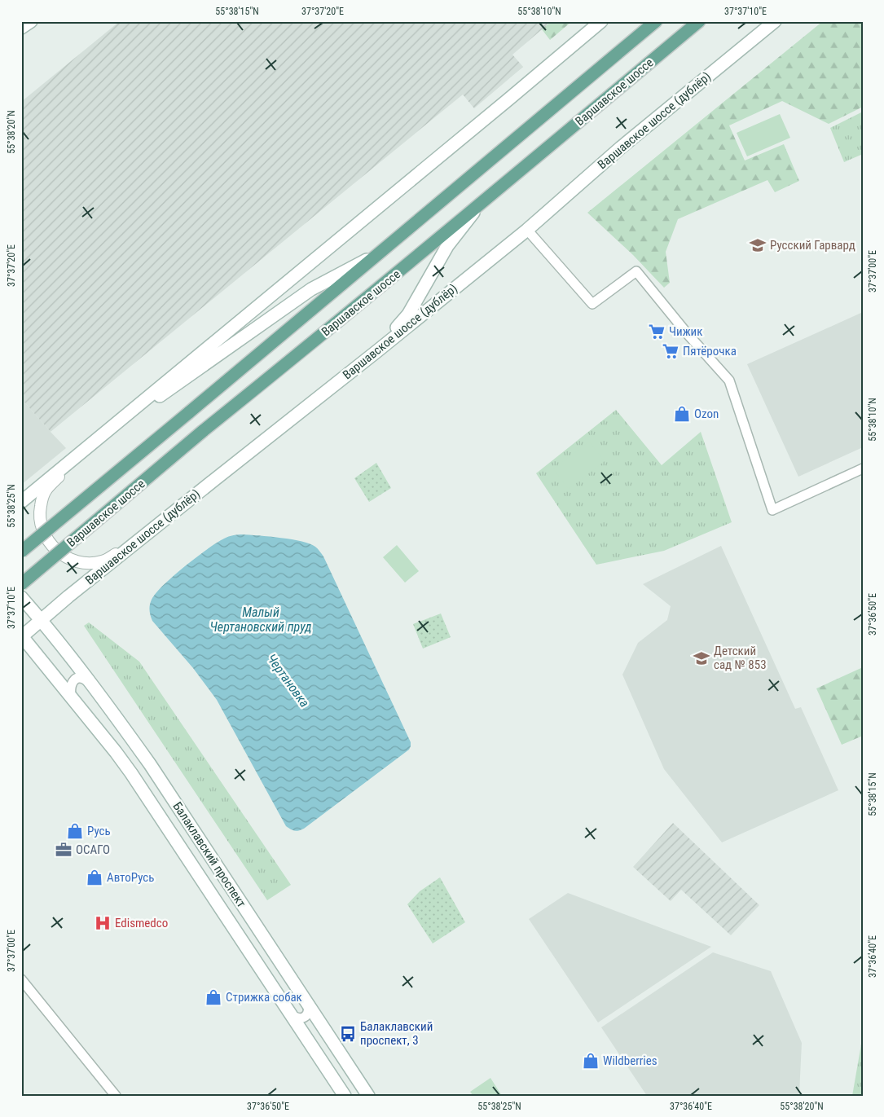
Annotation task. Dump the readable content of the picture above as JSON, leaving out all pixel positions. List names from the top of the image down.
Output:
{
  "streets": {
    "main road": ["Варшавское шоссе", "Варшавское шоссе (дублёр)", "Балаклавский проспект"]
  },
  "crossings": [
    ["Варшавское шоссе (дублёр)", "Балаклавский проспект"]
  ],
  "water": ["Малый Чертановский пруд", "Чертановка"],
  "places": {
    "school or university": ["Русский Гарвард", "Детский сад № 853"],
    "supermarket": ["Чижик", "Пятёрочка"],
    "shop": [
      "Ozon",
      "Русь",
      "АвтоРусь",
      "Стрижка собак",
      "Wildberries"
    ],
    "office": ["ОСАГО"],
    "hospital": ["Edismedco"],
    "bus stop": ["Балаклавский проспект, 3"]
  },
  "coordinates": [
    "55°38'15\"N",
    "37°37'20\"E",
    "55°38'10\"N",
    "37°37'10\"E",
    "55°38'20\"N",
    "37°37'00\"E",
    "55°38'25\"N",
    "37°36'50\"E",
    "37°36'40\"E"
  ]
}
